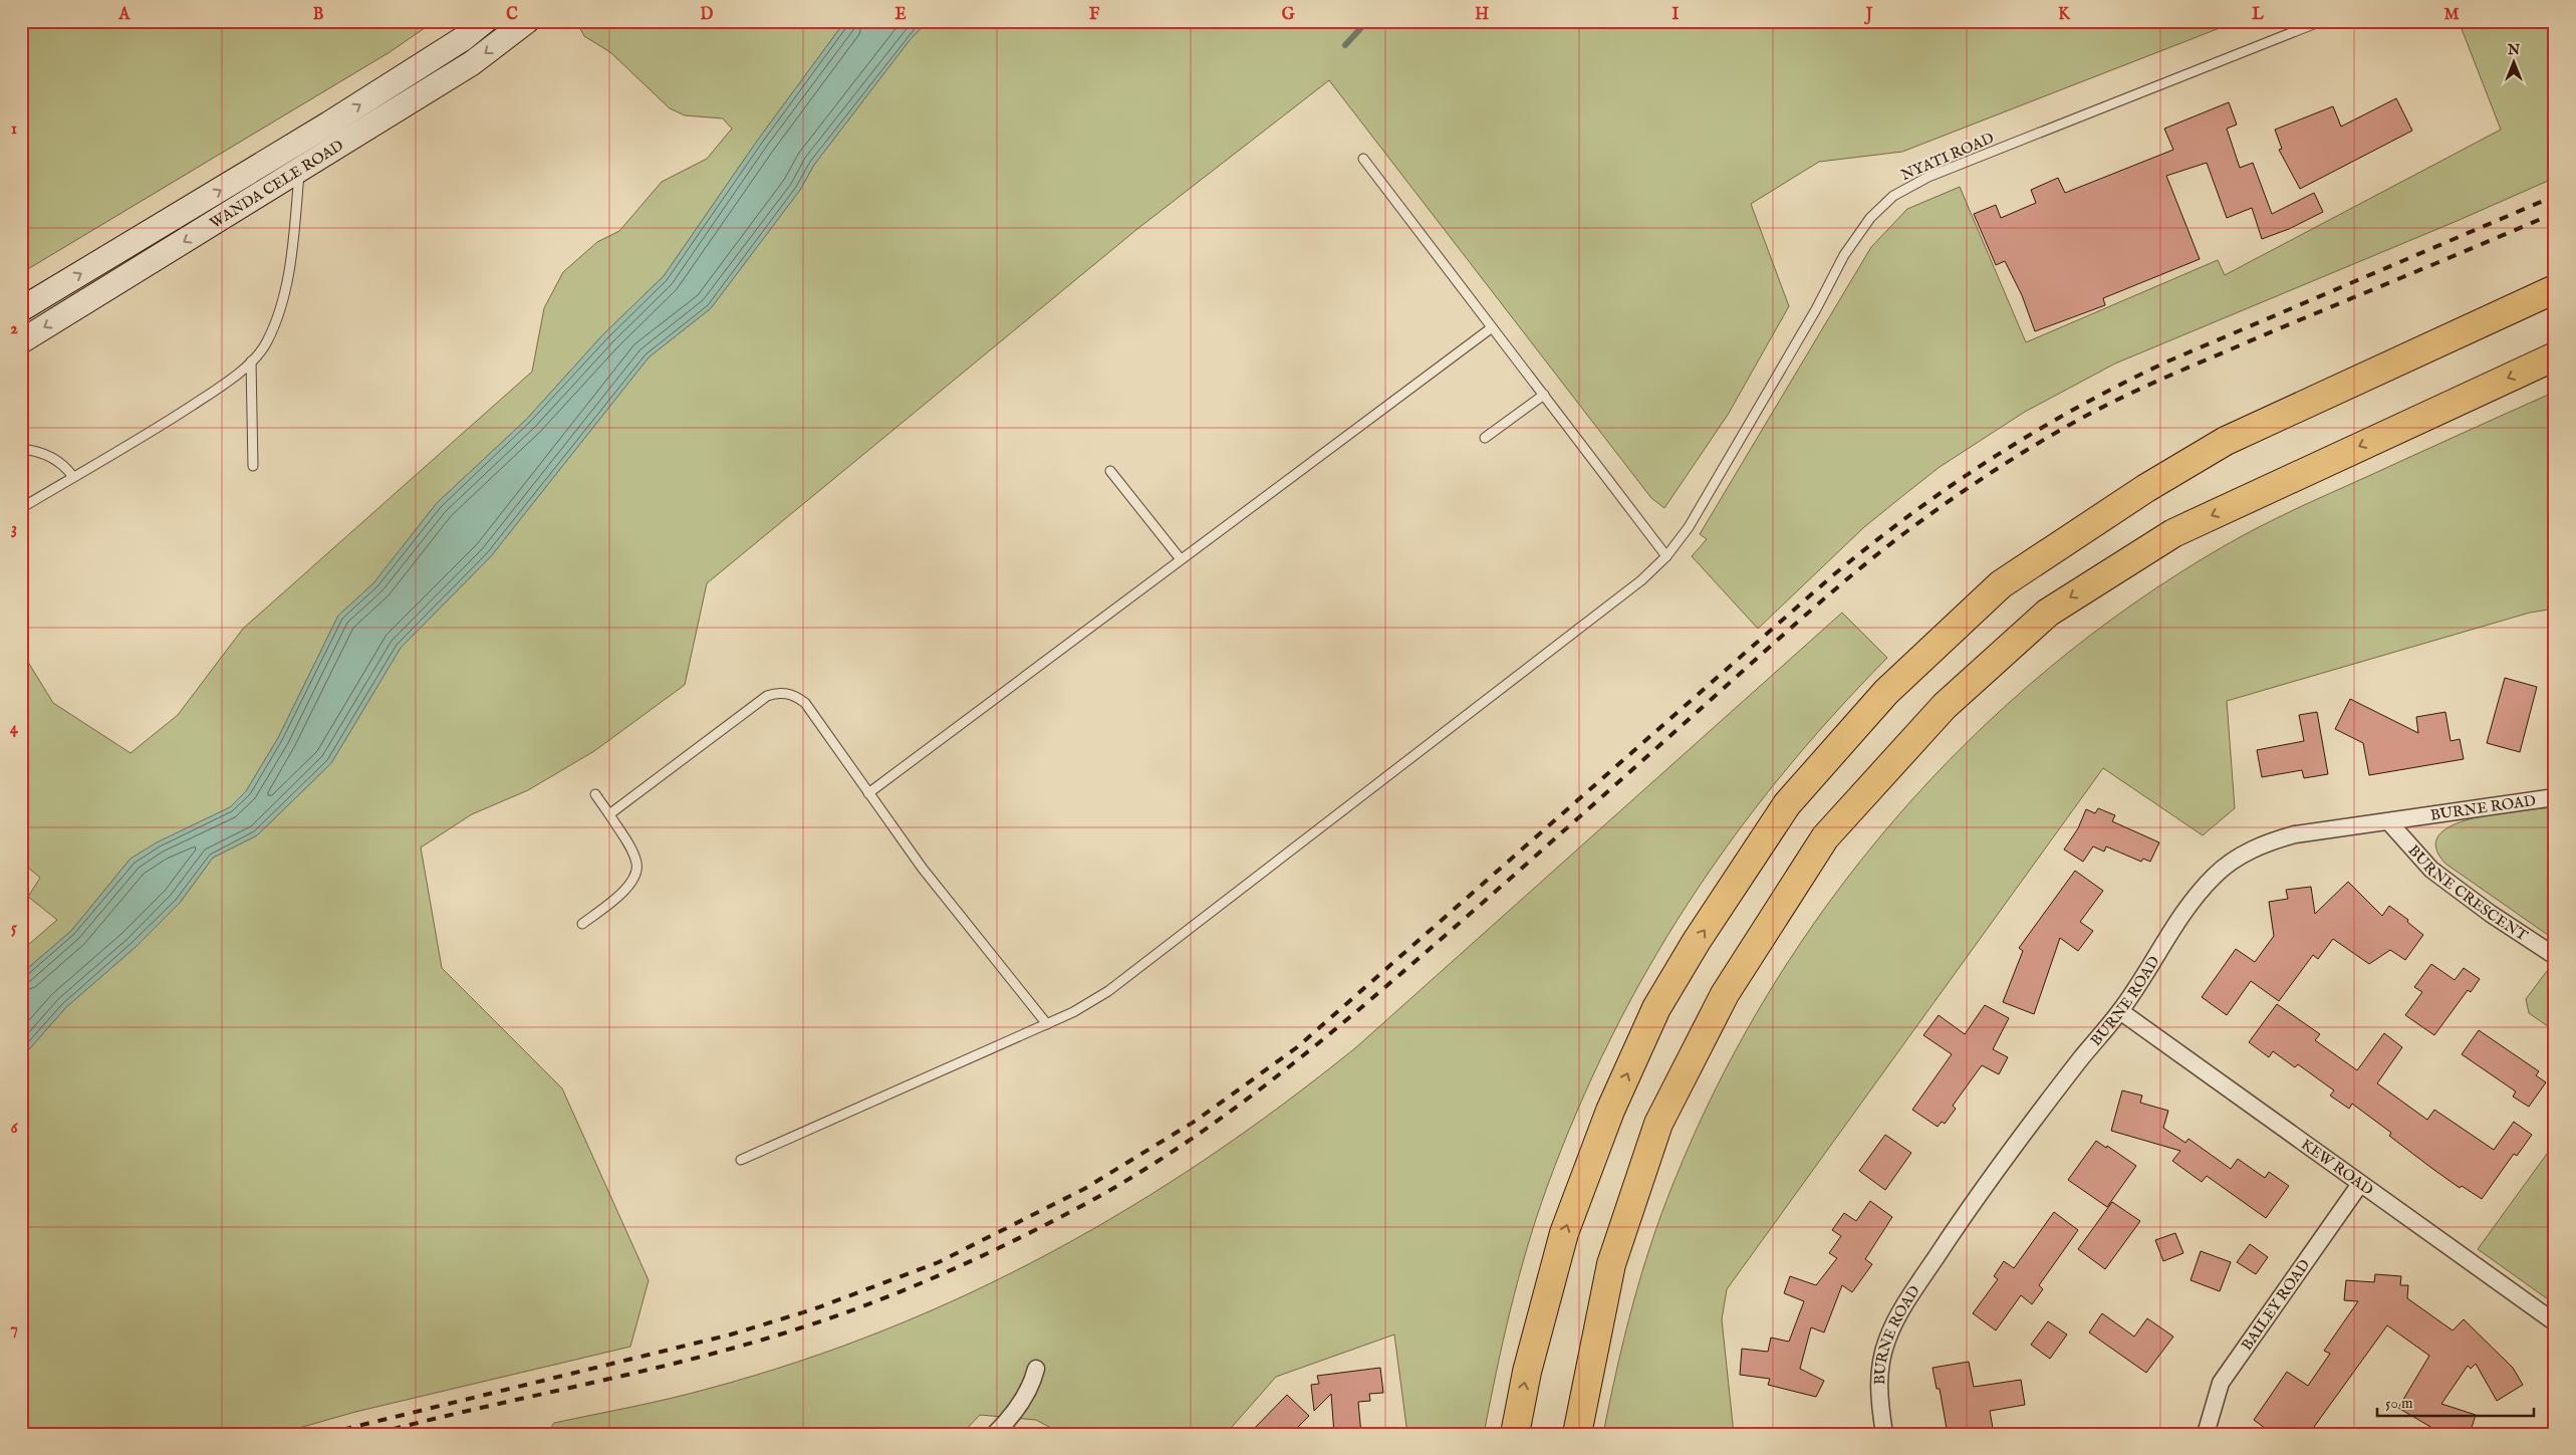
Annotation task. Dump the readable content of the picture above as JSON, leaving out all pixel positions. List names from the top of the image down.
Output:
{
  "streets": {
    "street": [
      "WANDA CELE ROAD",
      "BURNE ROAD",
      "BURNE CRESCENT",
      "KEW ROAD",
      "BAILEY ROAD"
    ],
    "lane": ["NYATI ROAD"]
  },
  "crossings": [
    ["BURNE ROAD", "BURNE CRESCENT"],
    ["BURNE ROAD", "KEW ROAD"],
    ["KEW ROAD", "BAILEY ROAD"]
  ],
  "scale_bar": "50 m",
  "north": "top",
  "grid": {
    "columns": [
      "A",
      "B",
      "C",
      "D",
      "E",
      "F",
      "G",
      "H",
      "I",
      "J",
      "K",
      "L",
      "M"
    ],
    "rows": [
      "1",
      "2",
      "3",
      "4",
      "5",
      "6",
      "7"
    ]
  }
}
